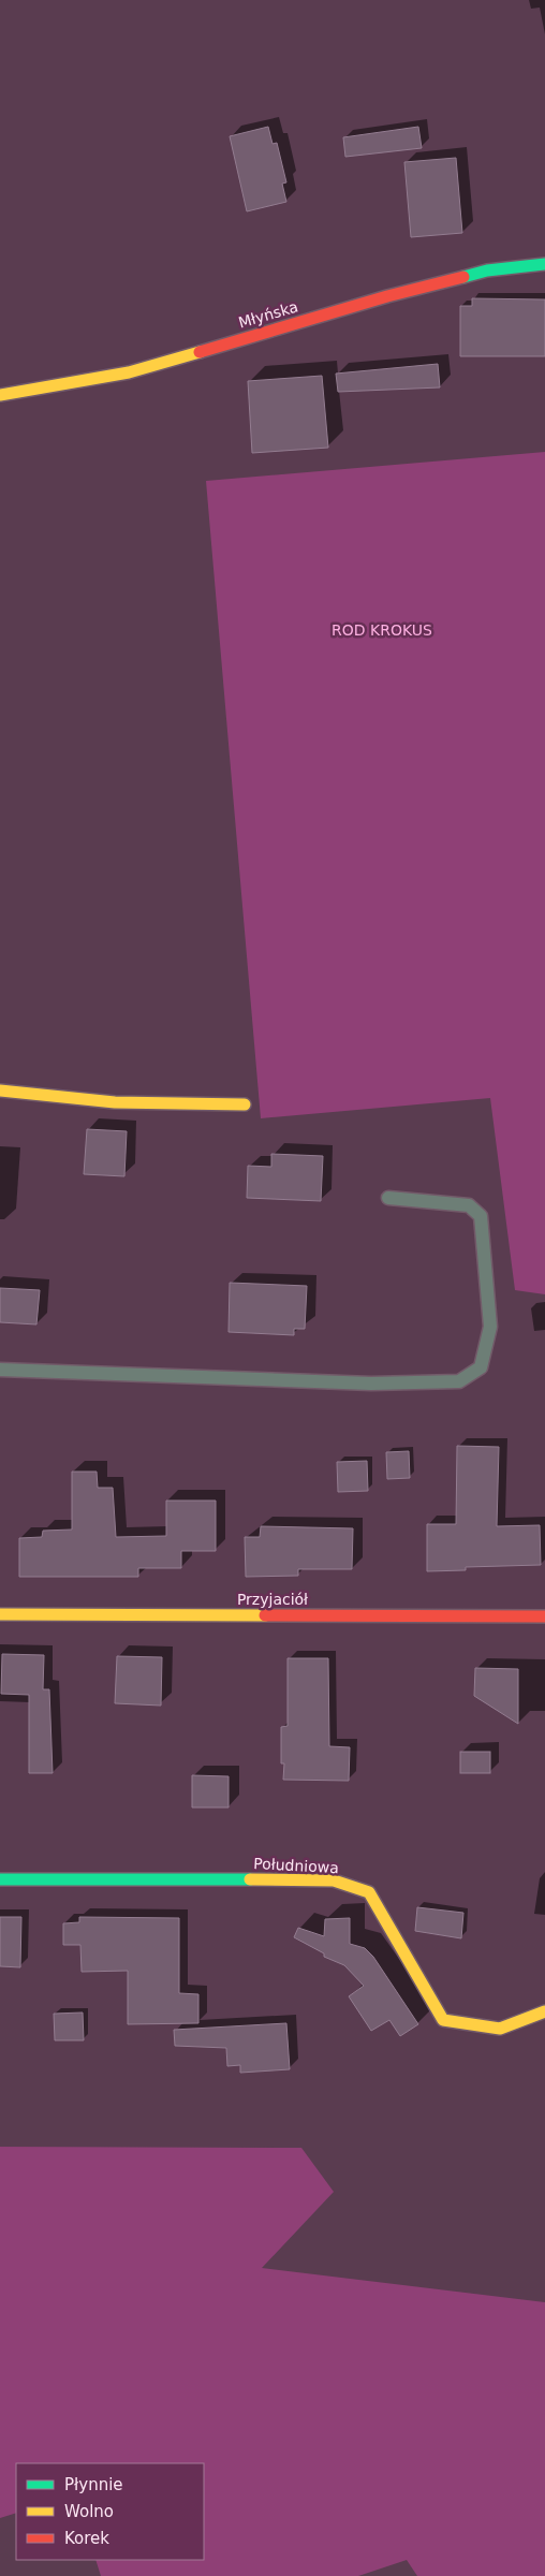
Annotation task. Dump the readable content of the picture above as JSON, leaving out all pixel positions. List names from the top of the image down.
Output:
{
  "streets": {
    "street": ["Młyńska", "Przyjaciół", "Południowa"]
  },
  "parks": ["ROD KROKUS"],
  "legend": ["Płynnie", "Wolno", "Korek"]
}
